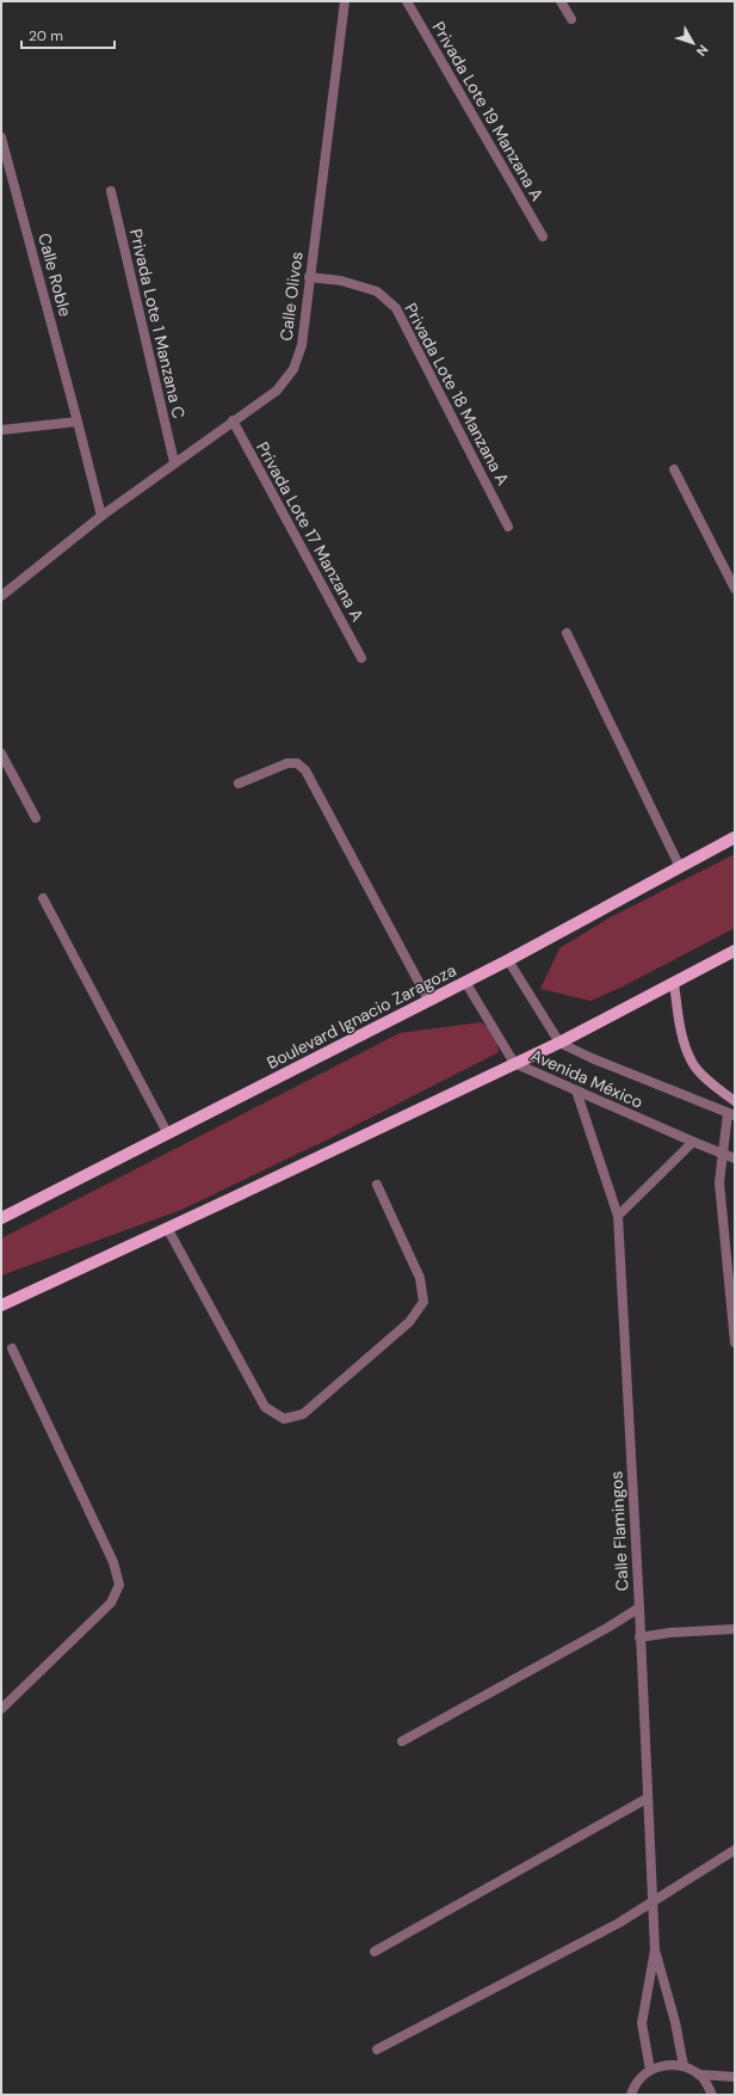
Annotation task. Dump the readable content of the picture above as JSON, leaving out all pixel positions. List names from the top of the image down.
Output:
{
  "streets": {
    "main road": ["Boulevard Ignacio Zaragoza"],
    "street": [
      "Privada Lote 19 Manzana A",
      "Calle Roble",
      "Calle Olivos",
      "Privada Lote 1 Manzana C",
      "Privada Lote 18 Manzana A",
      "Privada Lote 17 Manzana A",
      "Avenida México",
      "Calle Flamingos"
    ]
  },
  "crossings": [
    ["Calle Roble", "Calle Olivos"],
    ["Calle Olivos", "Privada Lote 1 Manzana C"],
    ["Calle Olivos", "Privada Lote 18 Manzana A"],
    ["Calle Olivos", "Privada Lote 17 Manzana A"],
    ["Boulevard Ignacio Zaragoza", "Avenida México"],
    ["Avenida México", "Calle Flamingos"]
  ],
  "scale_bar": "20 m",
  "north": "bottom right"
}
